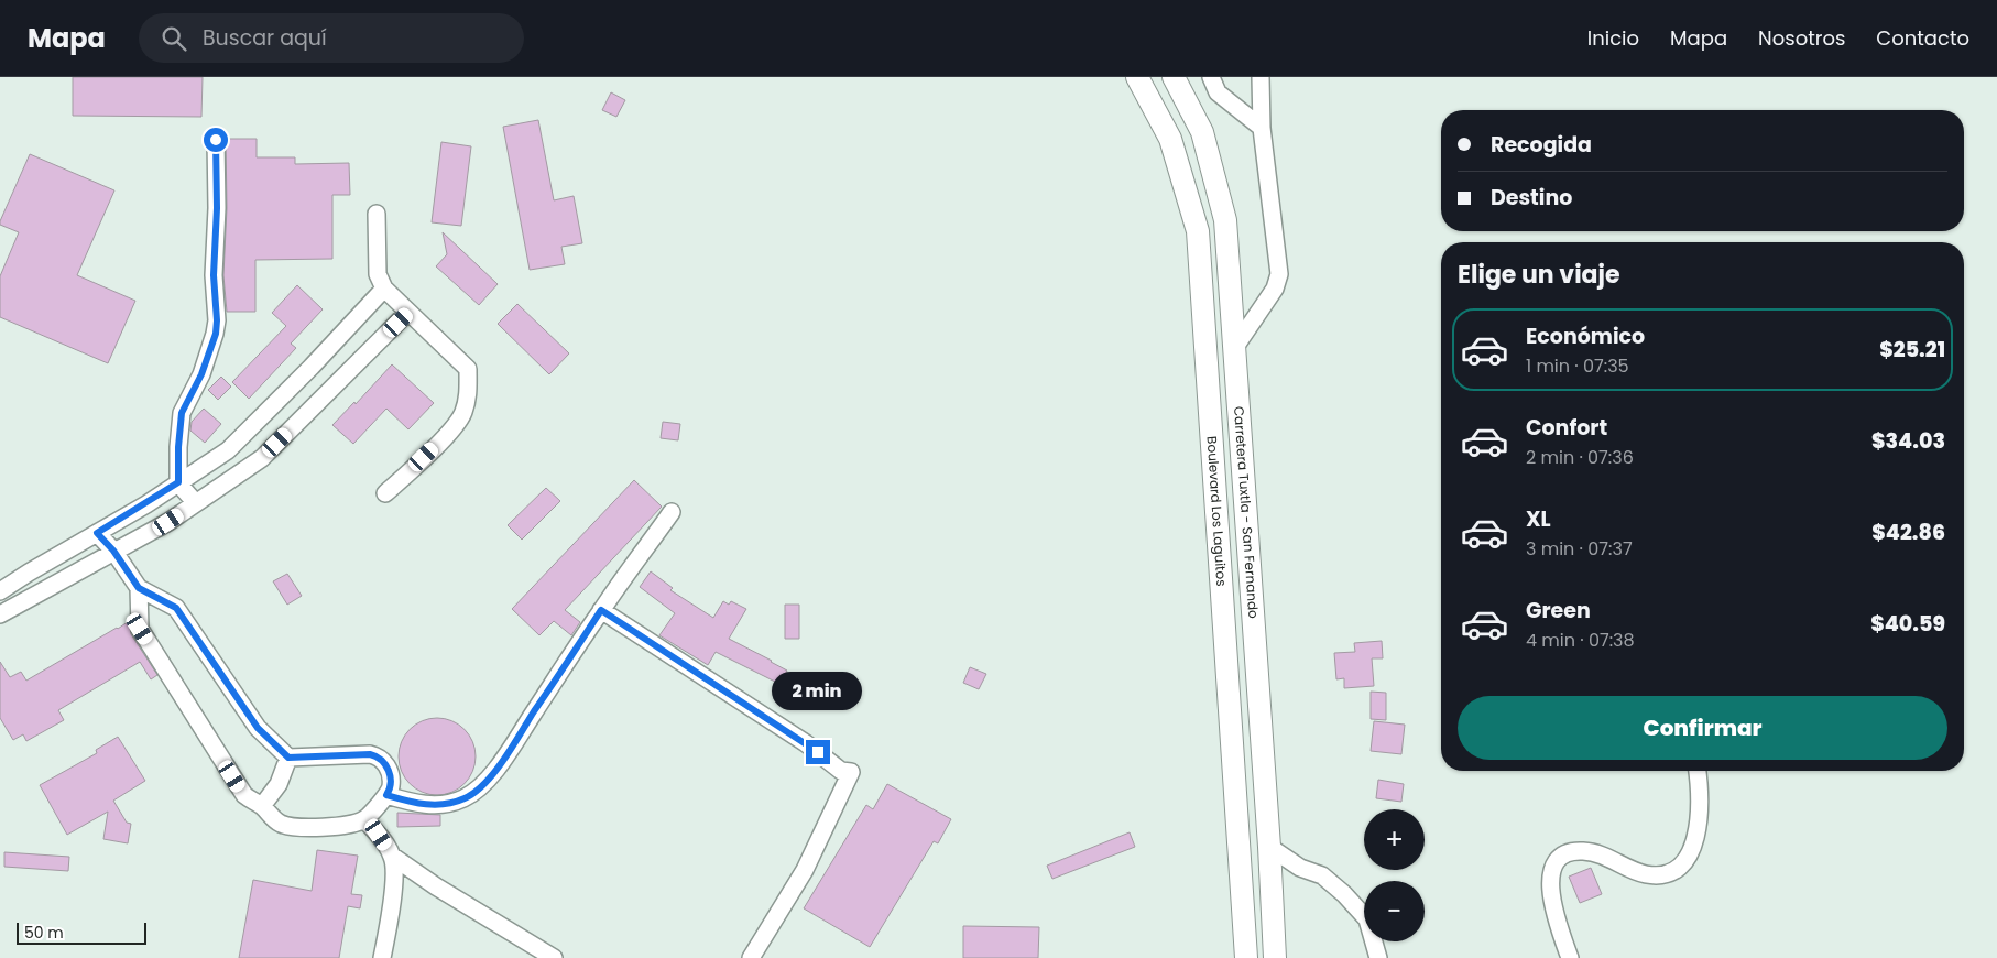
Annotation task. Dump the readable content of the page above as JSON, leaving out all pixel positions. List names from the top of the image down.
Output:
{
  "streets": {
    "main road": ["Boulevard Los Laguitos", "Carretera Tuxtla - San Fernando"]
  },
  "scale_bar": "50 m",
  "page": {
    "header": "Mapa",
    "search": "Buscar aquí",
    "nav": [
      "Inicio",
      "Mapa",
      "Nosotros",
      "Contacto"
    ],
    "banner": ["Recogida", "Destino"],
    "heading": "Elige un viaje",
    "list": [
      {
        "name": "Económico",
        "note": "1 min · 07:35",
        "value": "$25.21"
      },
      {
        "name": "Confort",
        "note": "2 min · 07:36",
        "value": "$34.03"
      },
      {
        "name": "XL",
        "note": "3 min · 07:37",
        "value": "$42.86"
      },
      {
        "name": "Green",
        "note": "4 min · 07:38",
        "value": "$40.59"
      }
    ],
    "bubble": "2 min",
    "buttons": "Confirmar",
    "map_buttons": ["+", "−"],
    "scale": "50 m"
  }
}
